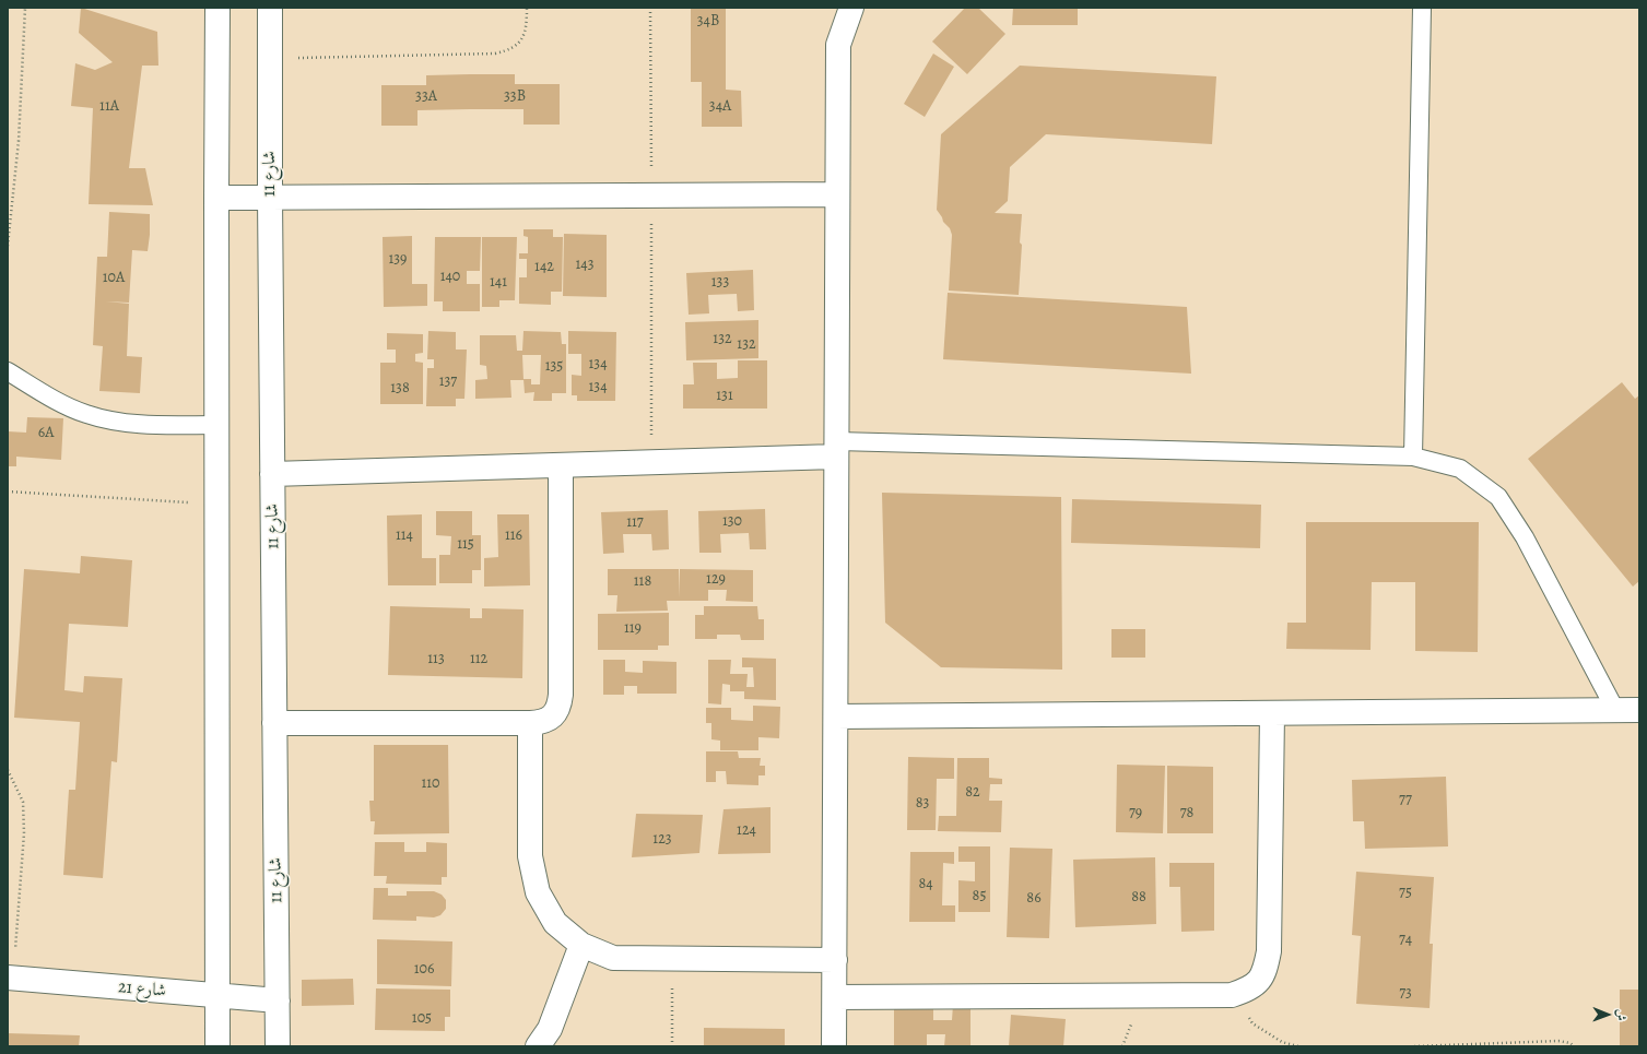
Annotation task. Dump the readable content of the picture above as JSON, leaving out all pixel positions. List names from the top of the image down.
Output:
{
  "streets": {
    "street": ["شارع 11", "شارع 21"]
  },
  "crossings": [
    ["شارع 11", "شارع 21"]
  ],
  "house_numbers": [
    "34B",
    "33A",
    "33B",
    "11A",
    "34A",
    "139",
    "143",
    "142",
    "140",
    "10A",
    "141",
    "133",
    "132",
    "132",
    "134",
    "135",
    "137",
    "134",
    "138",
    "131",
    "6A",
    "130",
    "117",
    "114",
    "116",
    "115",
    "129",
    "118",
    "119",
    "113",
    "112",
    "110",
    "82",
    "77",
    "83",
    "79",
    "78",
    "124",
    "123",
    "84",
    "75",
    "85",
    "88",
    "86",
    "74",
    "106",
    "73",
    "105"
  ],
  "north": "right"
}
